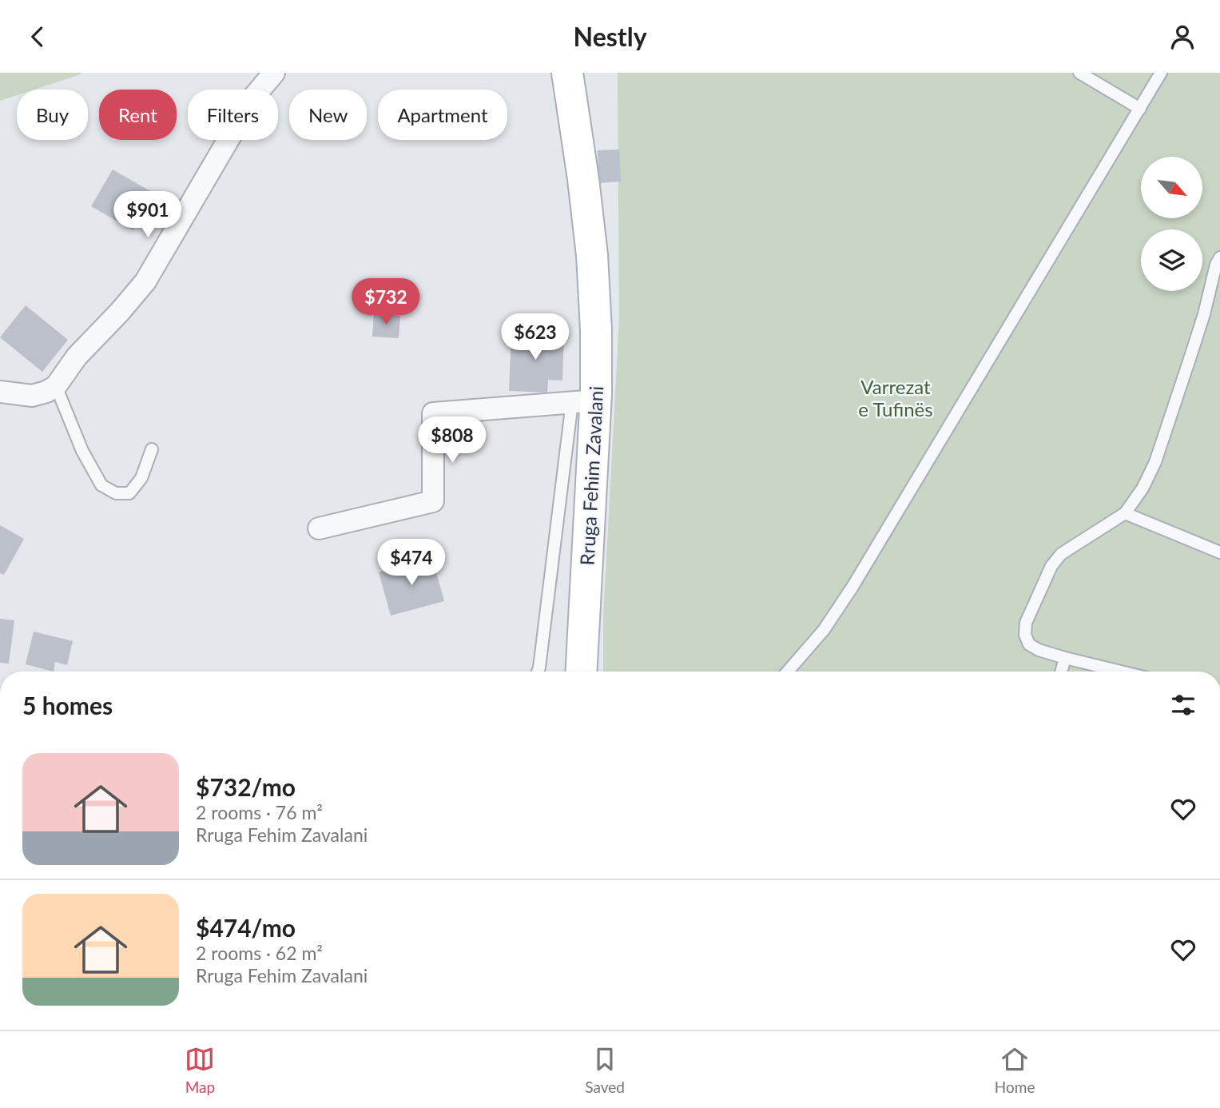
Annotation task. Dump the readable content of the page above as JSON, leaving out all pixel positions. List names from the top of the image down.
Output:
{
  "streets": {
    "street": ["Rruga Fehim Zavalani"]
  },
  "parks": ["Varrezat e Tufinës"],
  "north": "bottom right",
  "page": {
    "header": "Nestly",
    "chip": [
      "Buy",
      "Rent",
      "Filters",
      "New",
      "Apartment"
    ],
    "price": [
      "$901",
      "$732",
      "$623",
      "$808",
      "$474"
    ],
    "heading": "5 homes",
    "list": [
      {
        "name": "$732/mo",
        "note": "2 rooms · 76 m² · Rruga Fehim Zavalani"
      },
      {
        "name": "$474/mo",
        "note": "2 rooms · 62 m² · Rruga Fehim Zavalani"
      }
    ],
    "tabs": ["Map", "Saved", "Home"]
  }
}
